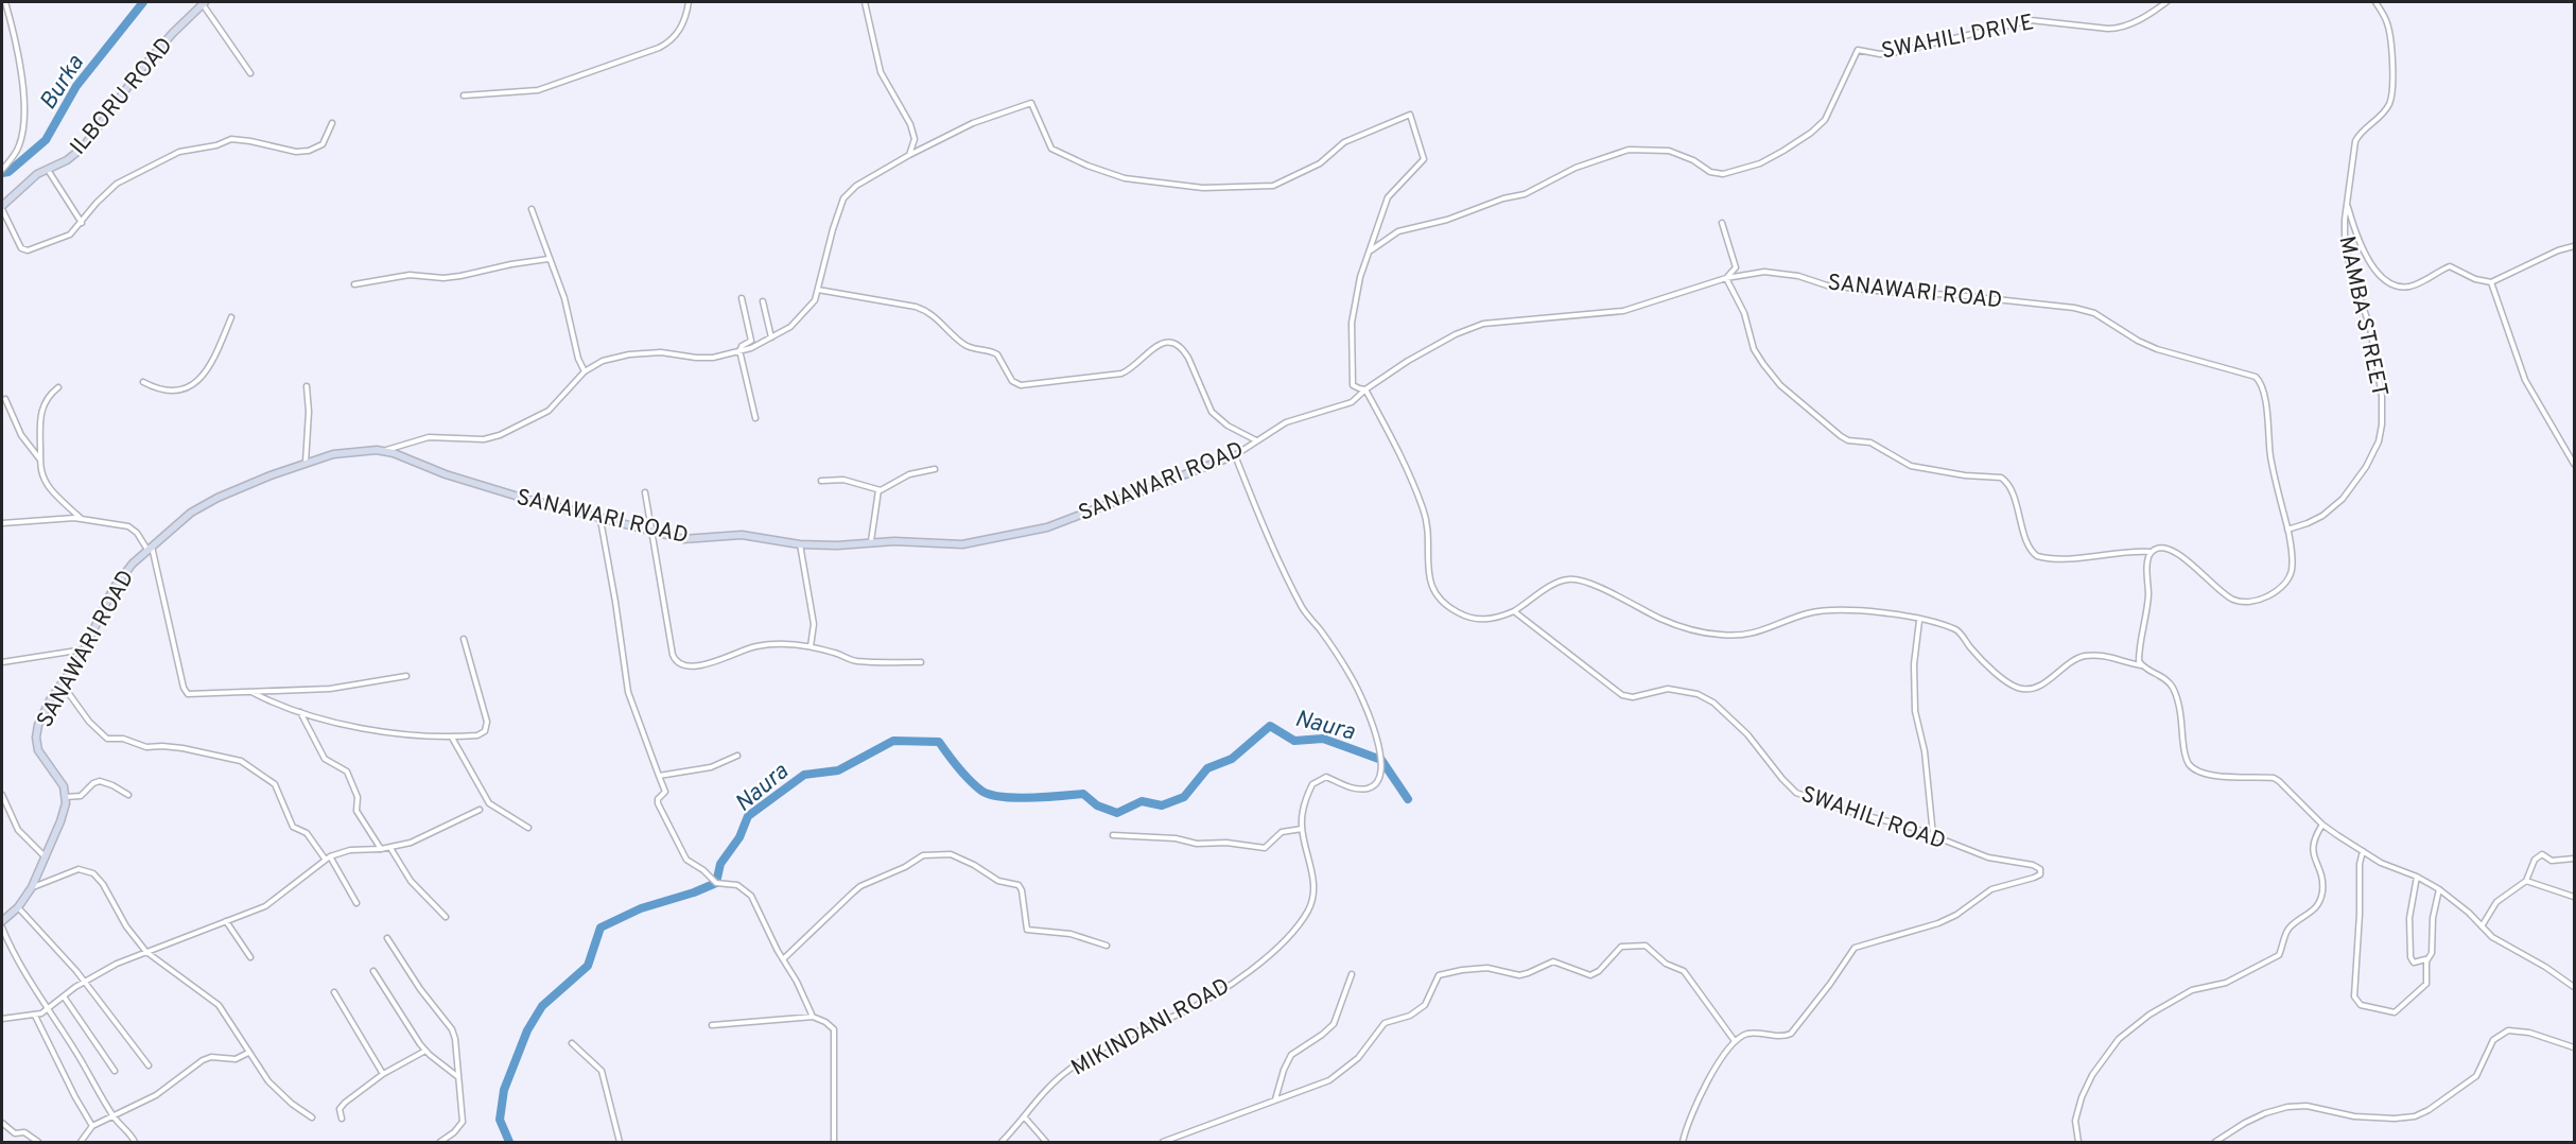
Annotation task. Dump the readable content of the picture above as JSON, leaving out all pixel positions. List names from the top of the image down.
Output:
{
  "streets": {
    "street": [
      "SWAHILI DRIVE",
      "ILBORU ROAD",
      "SANAWARI ROAD",
      "MAMBA STREET",
      "SWAHILI ROAD",
      "MIKINDANI ROAD"
    ]
  },
  "crossings": [
    ["SANAWARI ROAD", "MAMBA STREET"],
    ["SANAWARI ROAD", "MIKINDANI ROAD"]
  ],
  "water": ["Burka", "Naura"]
}
